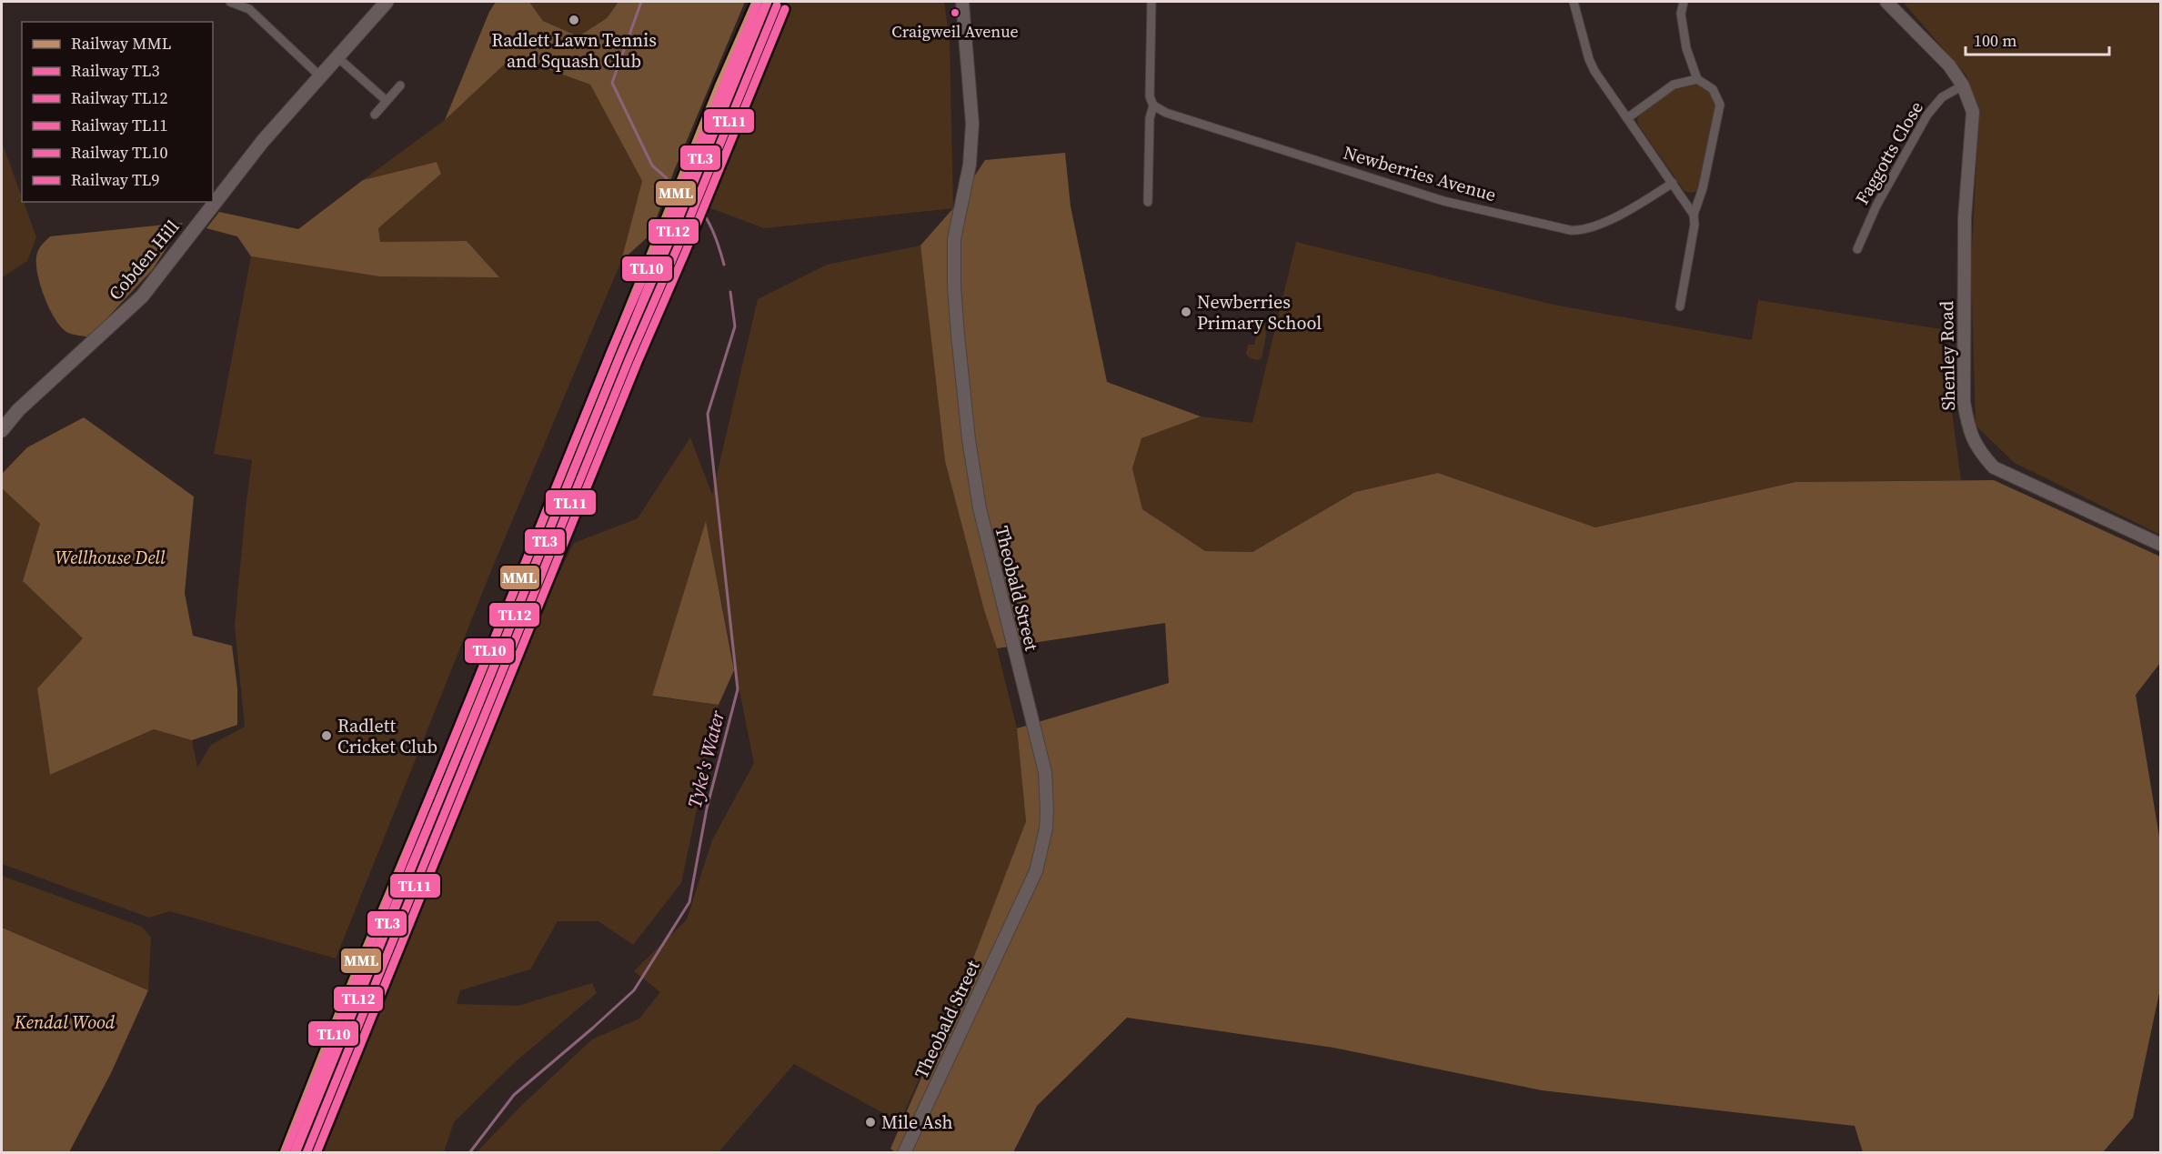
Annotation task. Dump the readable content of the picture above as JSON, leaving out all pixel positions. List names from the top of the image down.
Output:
{
  "streets": {
    "main road": ["Cobden Hill"],
    "street": [
      "Faggotts Close",
      "Newberries Avenue",
      "Shenley Road",
      "Theobald Street"
    ]
  },
  "crossings": [
    ["Faggotts Close", "Shenley Road"]
  ],
  "water": ["Tyke's Water"],
  "parks": ["Wellhouse Dell", "Kendal Wood"],
  "places": [
    "Craigweil Avenue",
    "Radlett Lawn Tennis and Squash Club",
    "Newberries Primary School",
    "Radlett Cricket Club",
    "Mile Ash"
  ],
  "lines": [
    "rail line MML",
    "rail line TL12",
    "rail line TL10",
    "rail line TL3",
    "rail line TL11",
    "rail line TL9"
  ],
  "legend": [
    "Railway MML",
    "Railway TL3",
    "Railway TL12",
    "Railway TL11",
    "Railway TL10",
    "Railway TL9"
  ],
  "scale_bar": "100 m"
}
